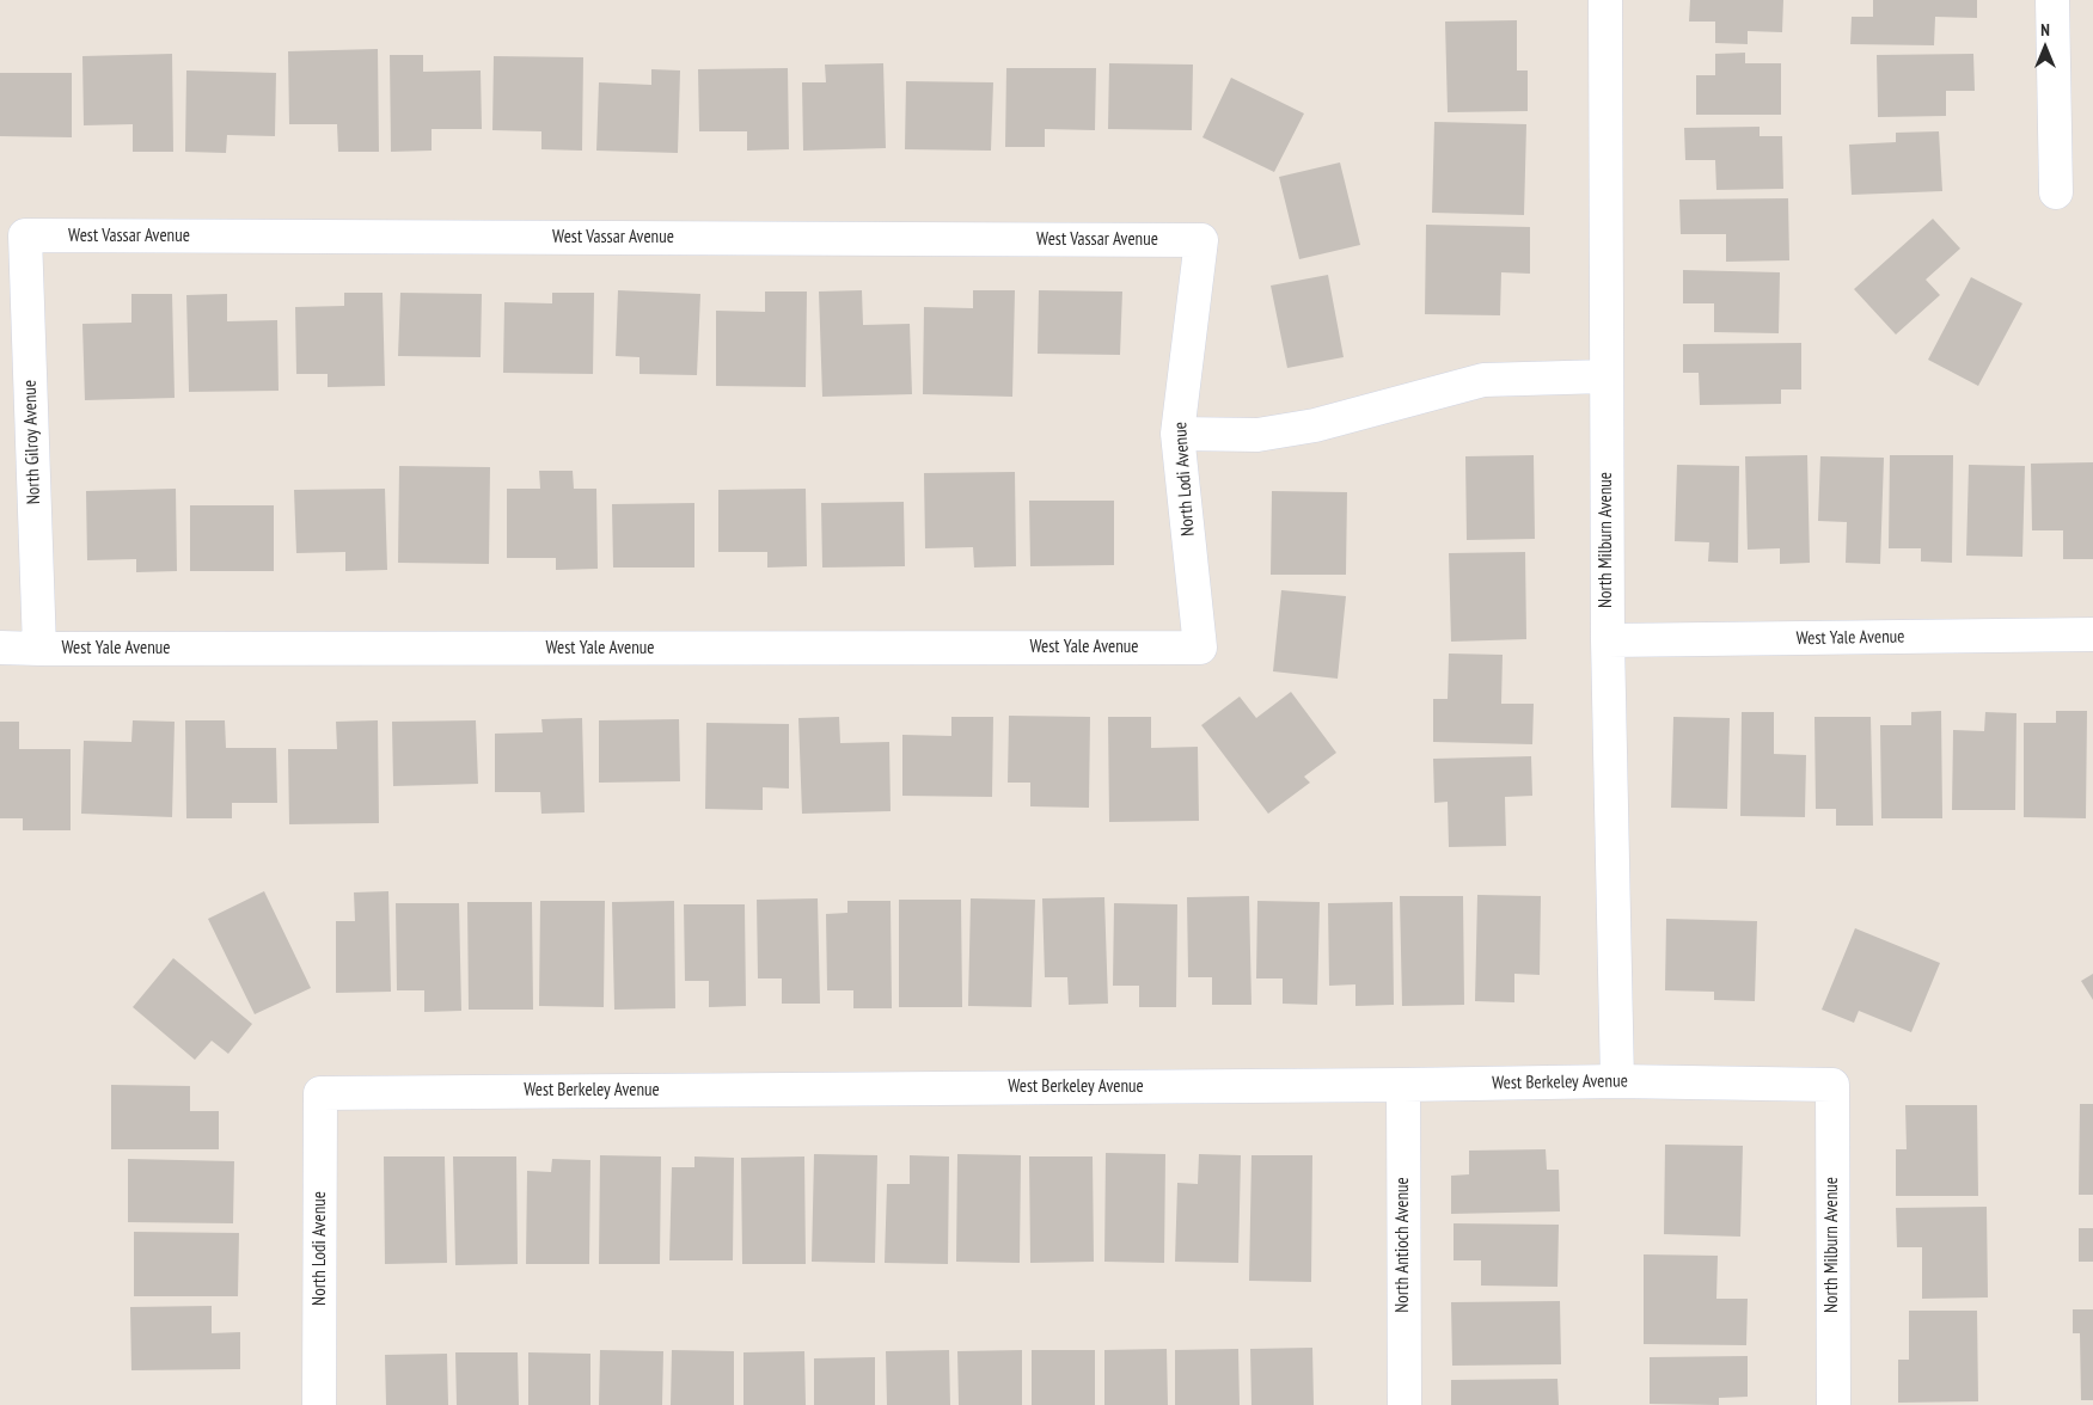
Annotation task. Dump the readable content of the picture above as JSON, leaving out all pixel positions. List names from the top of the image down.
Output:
{
  "streets": {
    "street": [
      "West Vassar Avenue",
      "North Gilroy Avenue",
      "North Lodi Avenue",
      "North Milburn Avenue",
      "West Yale Avenue",
      "West Berkeley Avenue",
      "North Antioch Avenue"
    ]
  },
  "crossings": [
    ["West Vassar Avenue", "North Gilroy Avenue"],
    ["West Vassar Avenue", "North Lodi Avenue"],
    ["North Gilroy Avenue", "West Yale Avenue"],
    ["North Lodi Avenue", "West Yale Avenue"],
    ["North Lodi Avenue", "West Berkeley Avenue"],
    ["North Milburn Avenue", "West Yale Avenue"],
    ["North Milburn Avenue", "West Berkeley Avenue"],
    ["West Berkeley Avenue", "North Antioch Avenue"]
  ],
  "north": "top"
}
